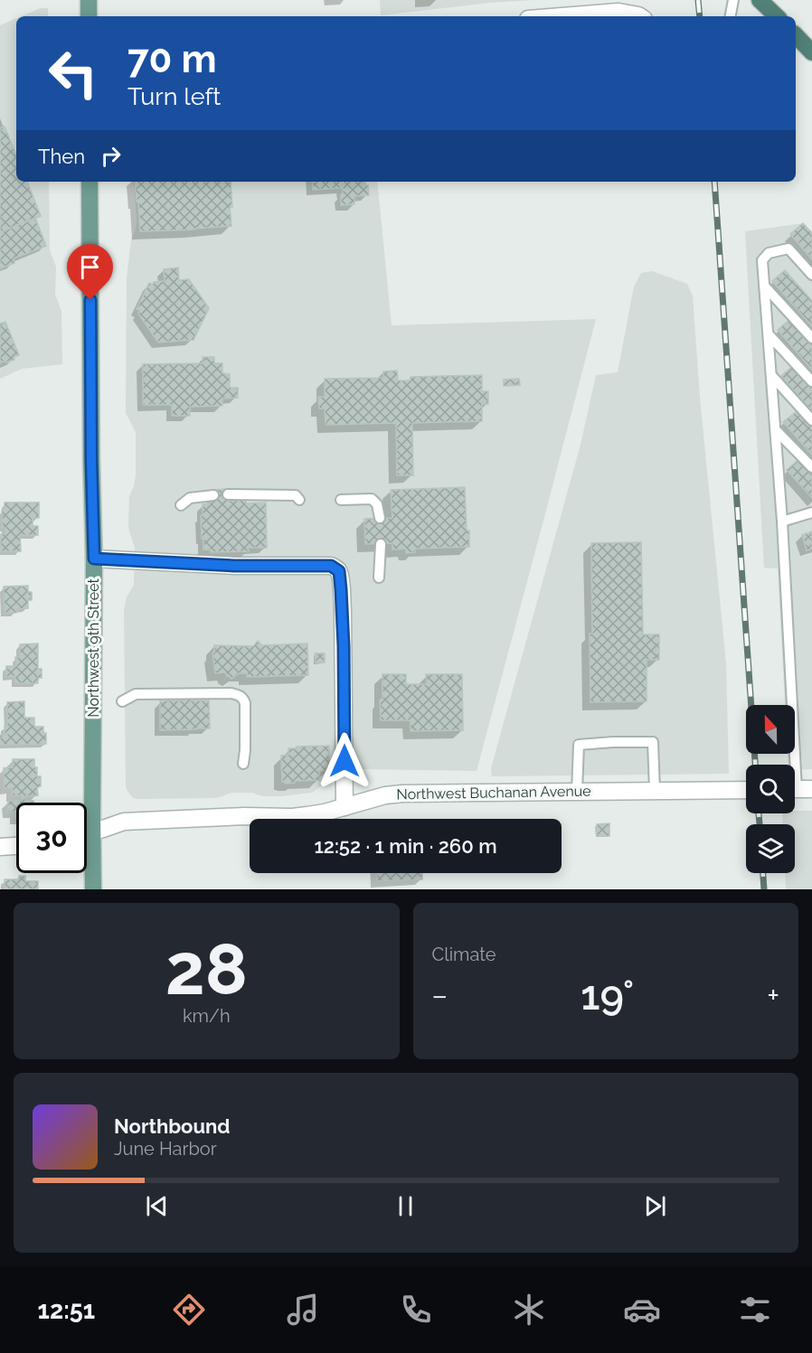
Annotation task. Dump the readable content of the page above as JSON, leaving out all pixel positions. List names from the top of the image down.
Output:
{
  "streets": {
    "main road": ["Northwest 9th Street"],
    "street": ["Northwest Buchanan Avenue"]
  },
  "crossings": [
    ["Northwest 9th Street", "Northwest Buchanan Avenue"]
  ],
  "north": "top",
  "page": {
    "turn": ["70 m", "Turn left"],
    "then": "Then",
    "limit": "30",
    "trip": "12:52 · 1 min · 260 m",
    "tile": [
      ["28", "km/h"],
      "Climate"
    ],
    "heat": ["−", "19°", "+"],
    "song": ["Northbound", "June Harbor"],
    "tabs": "12:51"
  }
}
